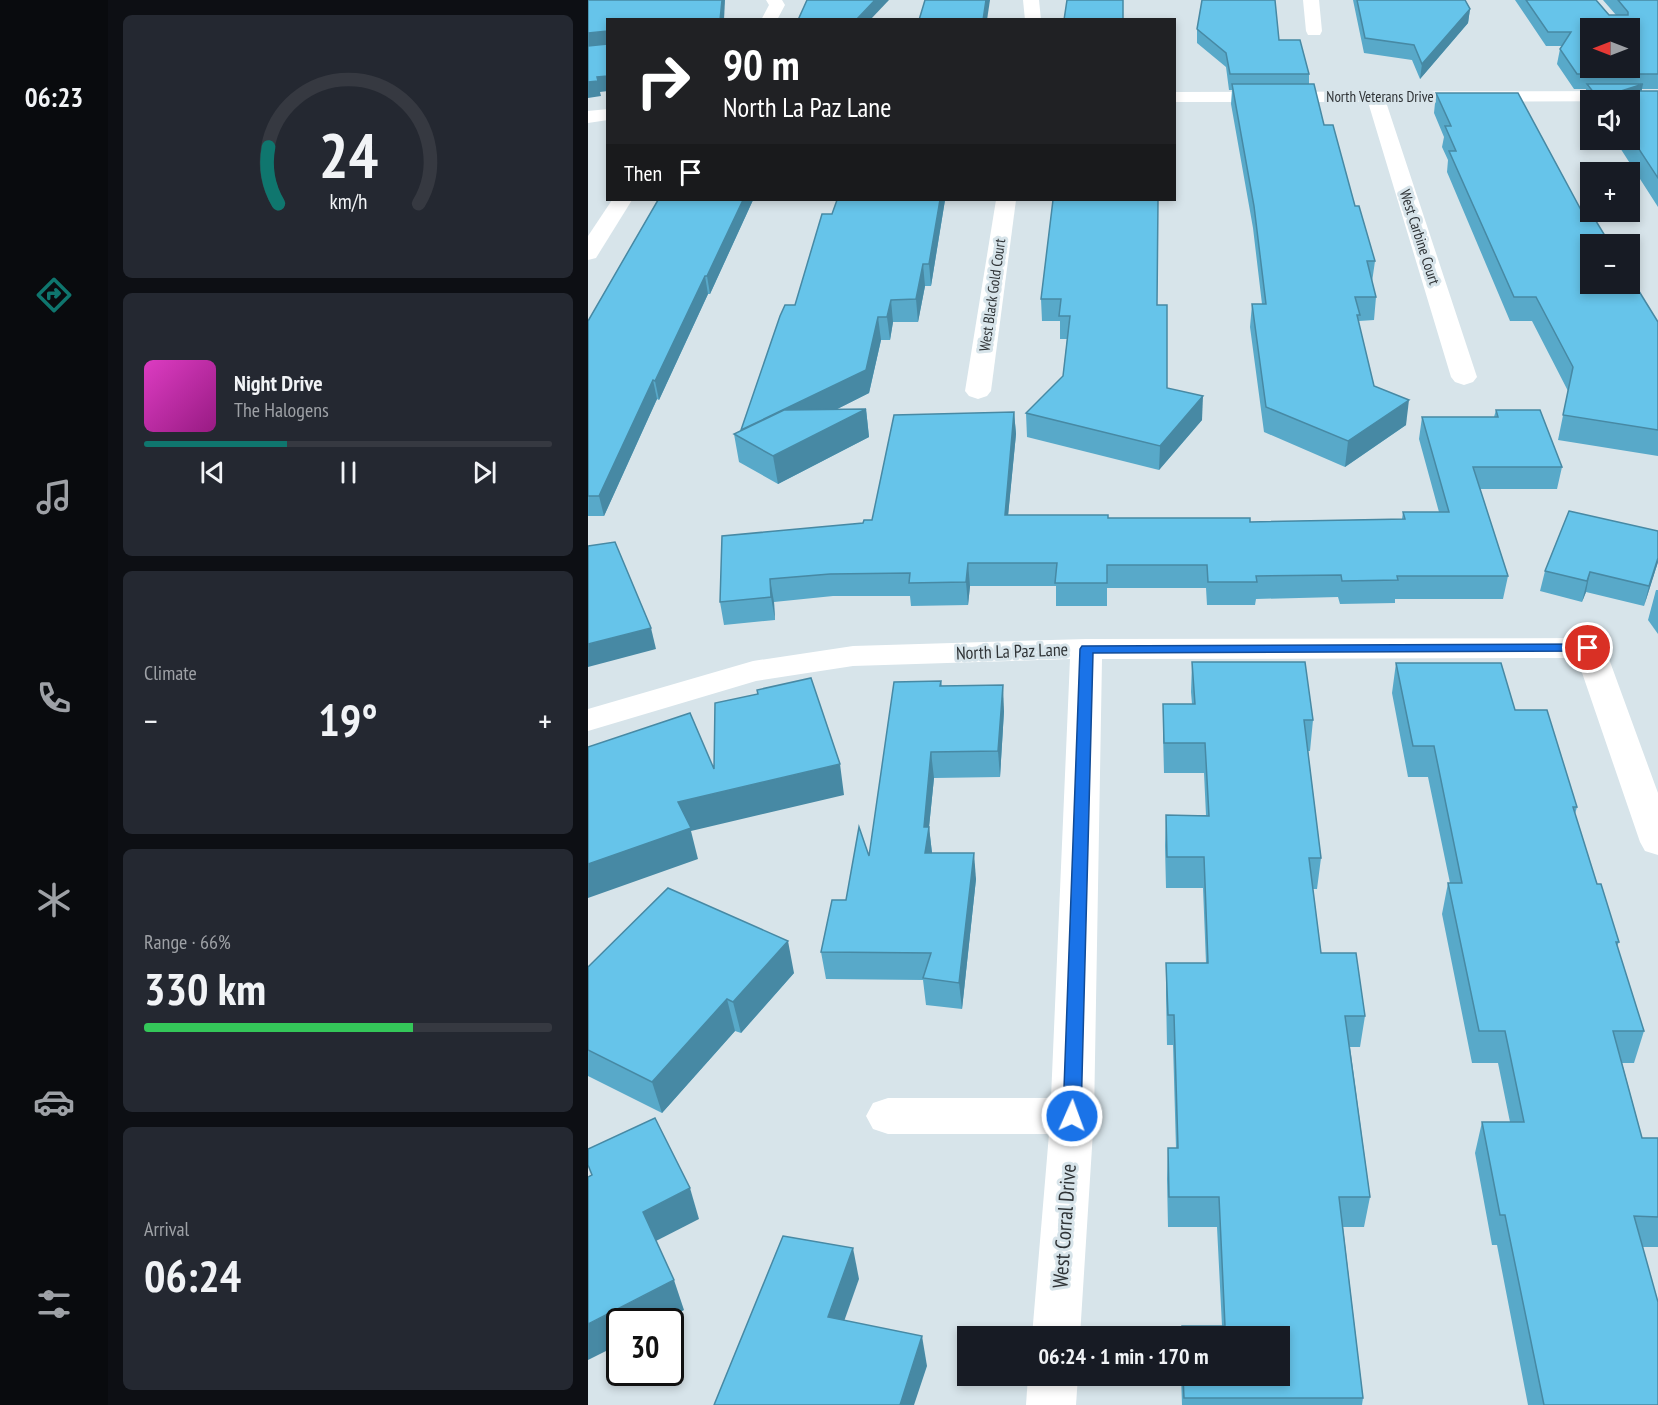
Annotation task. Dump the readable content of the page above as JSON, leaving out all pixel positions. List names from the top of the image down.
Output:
{
  "streets": {
    "street": [
      "North Veterans Drive",
      "West Carbine Court",
      "West Black Gold Court",
      "North La Paz Lane",
      "West Corral Drive"
    ]
  },
  "crossings": [
    ["North Veterans Drive", "West Carbine Court"],
    ["North La Paz Lane", "West Corral Drive"]
  ],
  "north": "left",
  "page": {
    "tabs": "06:23",
    "map_buttons": ["+", "−"],
    "turn": ["90 m", "North La Paz Lane"],
    "then": "Then",
    "song": ["Night Drive", "The Halogens"],
    "tile": [
      "Climate",
      ["Range · 66%", "330 km"],
      ["Arrival", "06:24"]
    ],
    "heat": ["−", "19°", "+"],
    "limit": "30",
    "trip": "06:24 · 1 min · 170 m",
    "gauge": ["24", "km/h"]
  }
}
